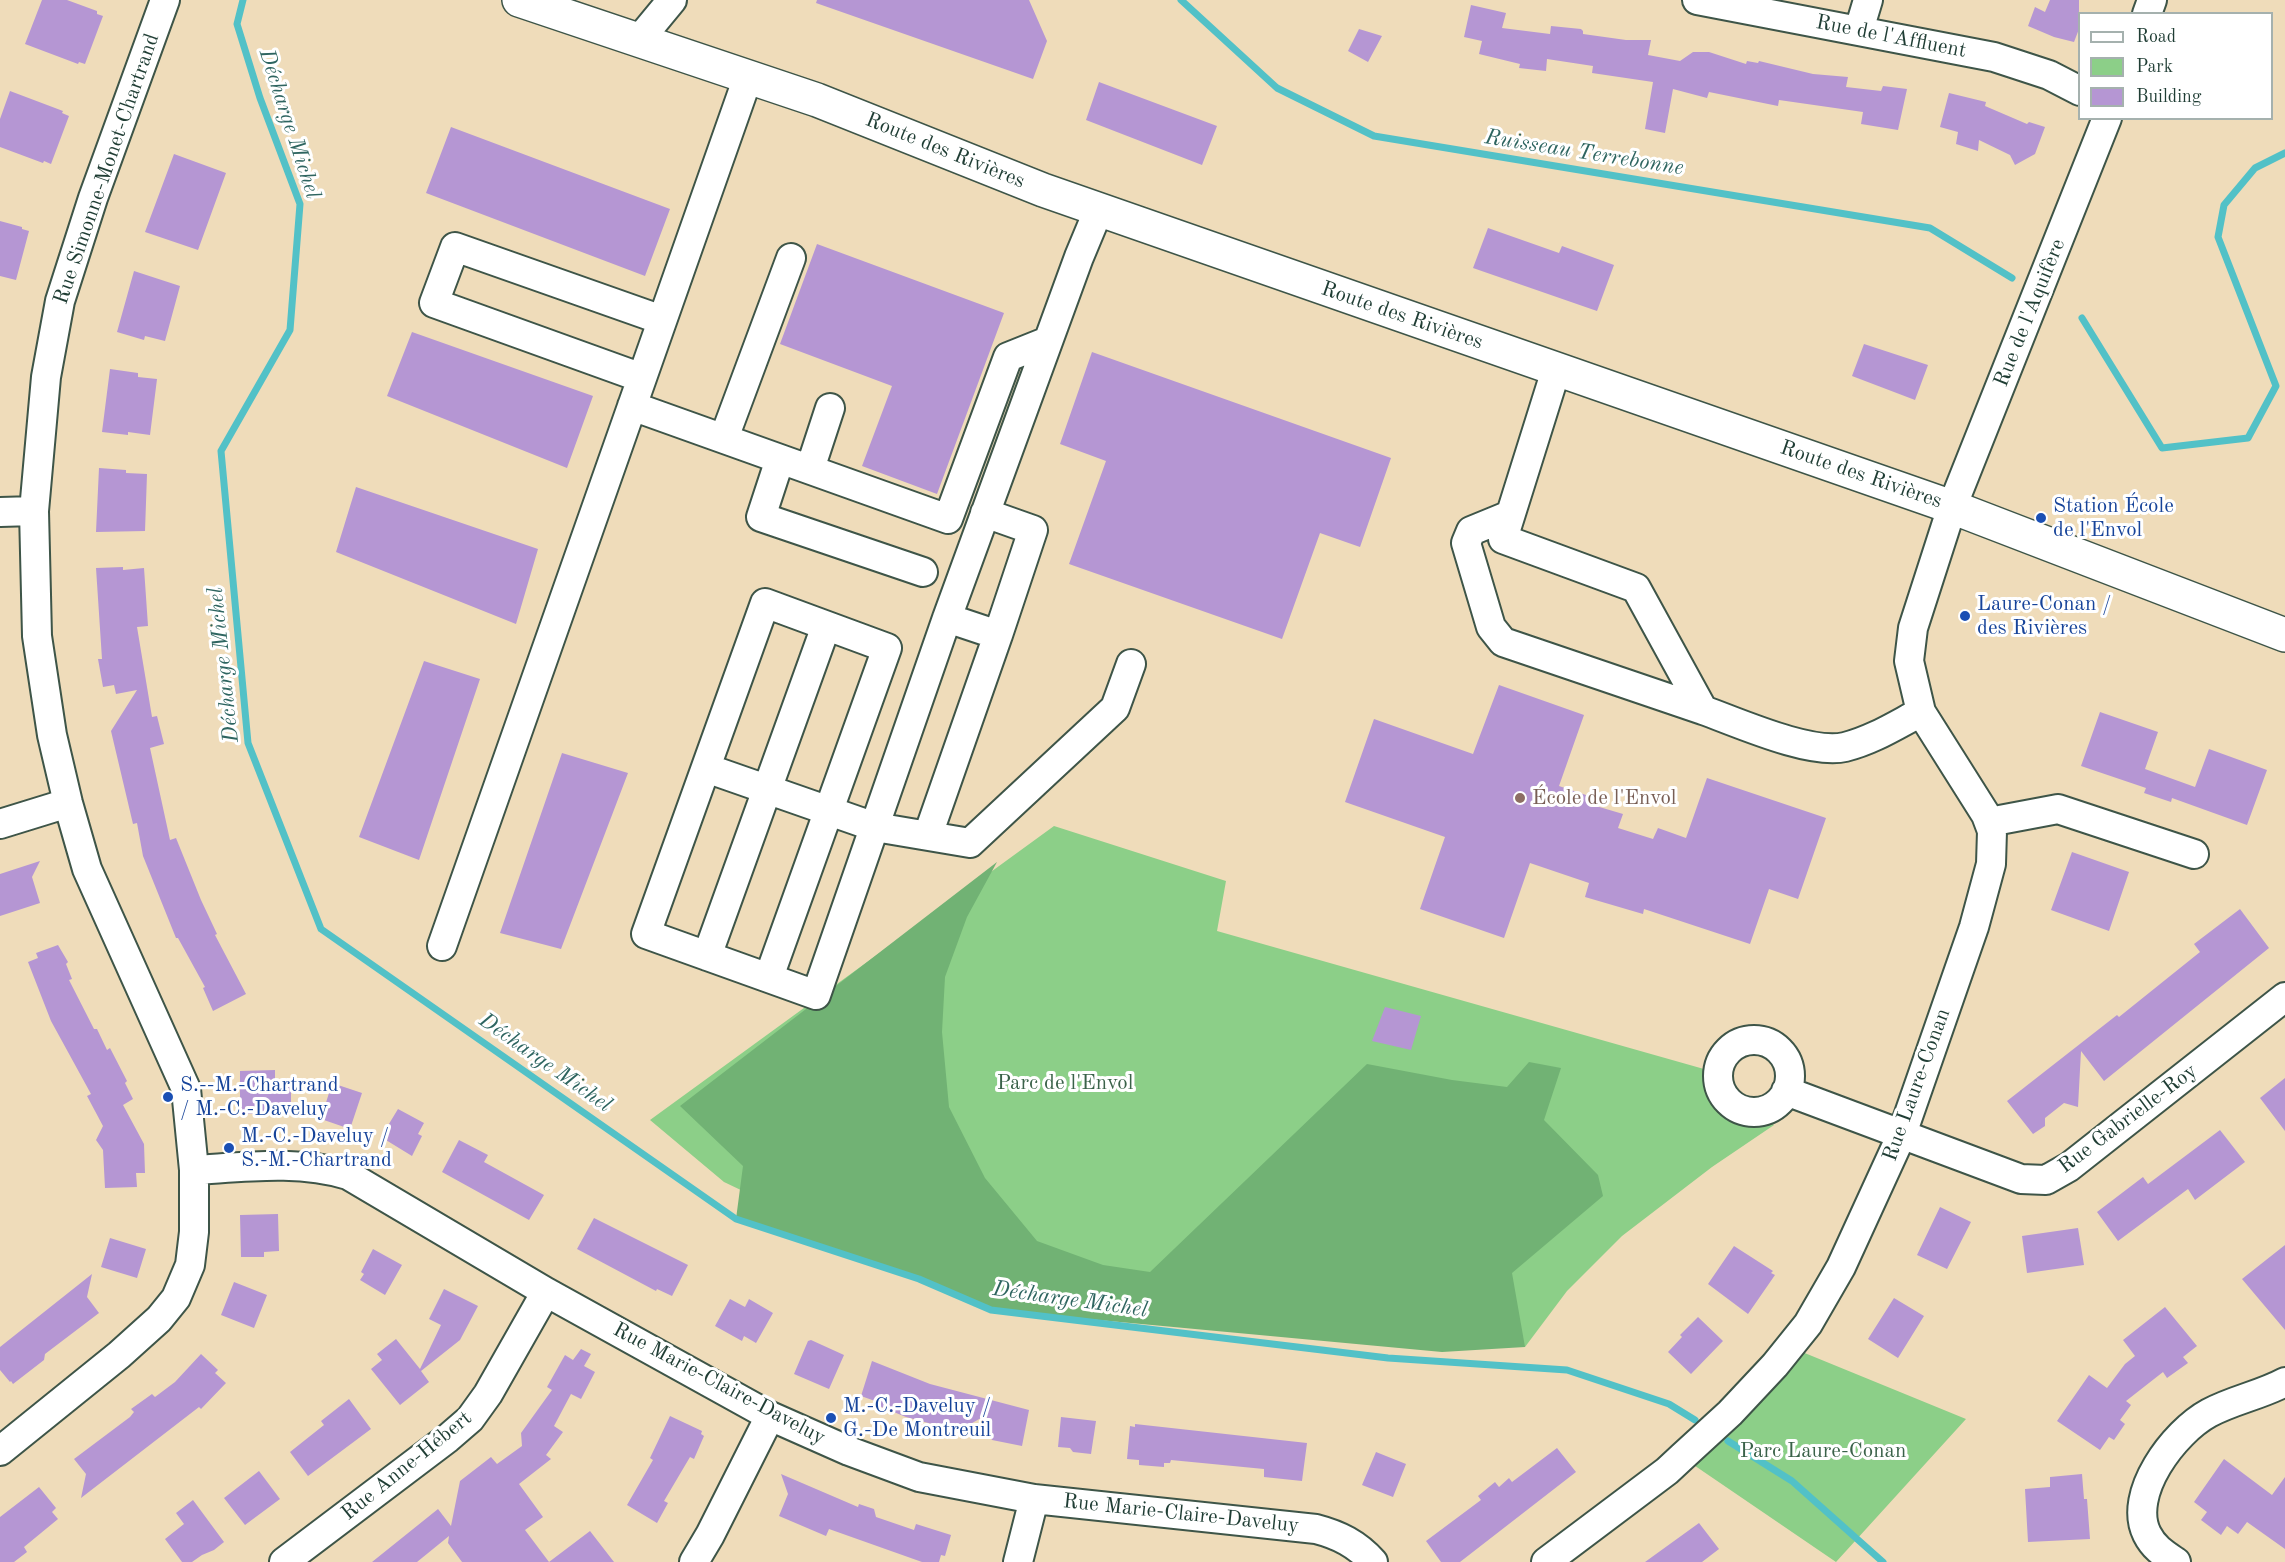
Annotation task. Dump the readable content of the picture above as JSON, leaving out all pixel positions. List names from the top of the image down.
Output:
{
  "streets": {
    "main road": ["Route des Rivières"],
    "street": [
      "Rue de l'Affluent",
      "Rue Simonne-Monet-Chartrand",
      "Rue de l'Aquifère",
      "Rue Laure-Conan",
      "Rue Gabrielle-Roy",
      "Rue Marie-Claire-Daveluy",
      "Rue Anne-Hébert"
    ]
  },
  "crossings": [
    ["Route des Rivières", "Rue de l'Aquifère"],
    ["Route des Rivières", "Rue Laure-Conan"],
    ["Rue Simonne-Monet-Chartrand", "Rue Marie-Claire-Daveluy"],
    ["Rue de l'Aquifère", "Rue Laure-Conan"],
    ["Rue Laure-Conan", "Rue Gabrielle-Roy"],
    ["Rue Marie-Claire-Daveluy", "Rue Anne-Hébert"]
  ],
  "water": ["Décharge Michel", "Ruisseau Terrebonne"],
  "parks": ["Parc de l'Envol", "Parc Laure-Conan"],
  "places": [
    "Station École de l'Envol",
    "Laure-Conan / des Rivières",
    "École de l'Envol",
    "S.--M.-Chartrand / M.-C.-Daveluy",
    "M.-C.-Daveluy / S.-M.-Chartrand",
    "M.-C.-Daveluy / G.-De Montreuil"
  ],
  "legend": ["Road", "Park", "Building"]
}
